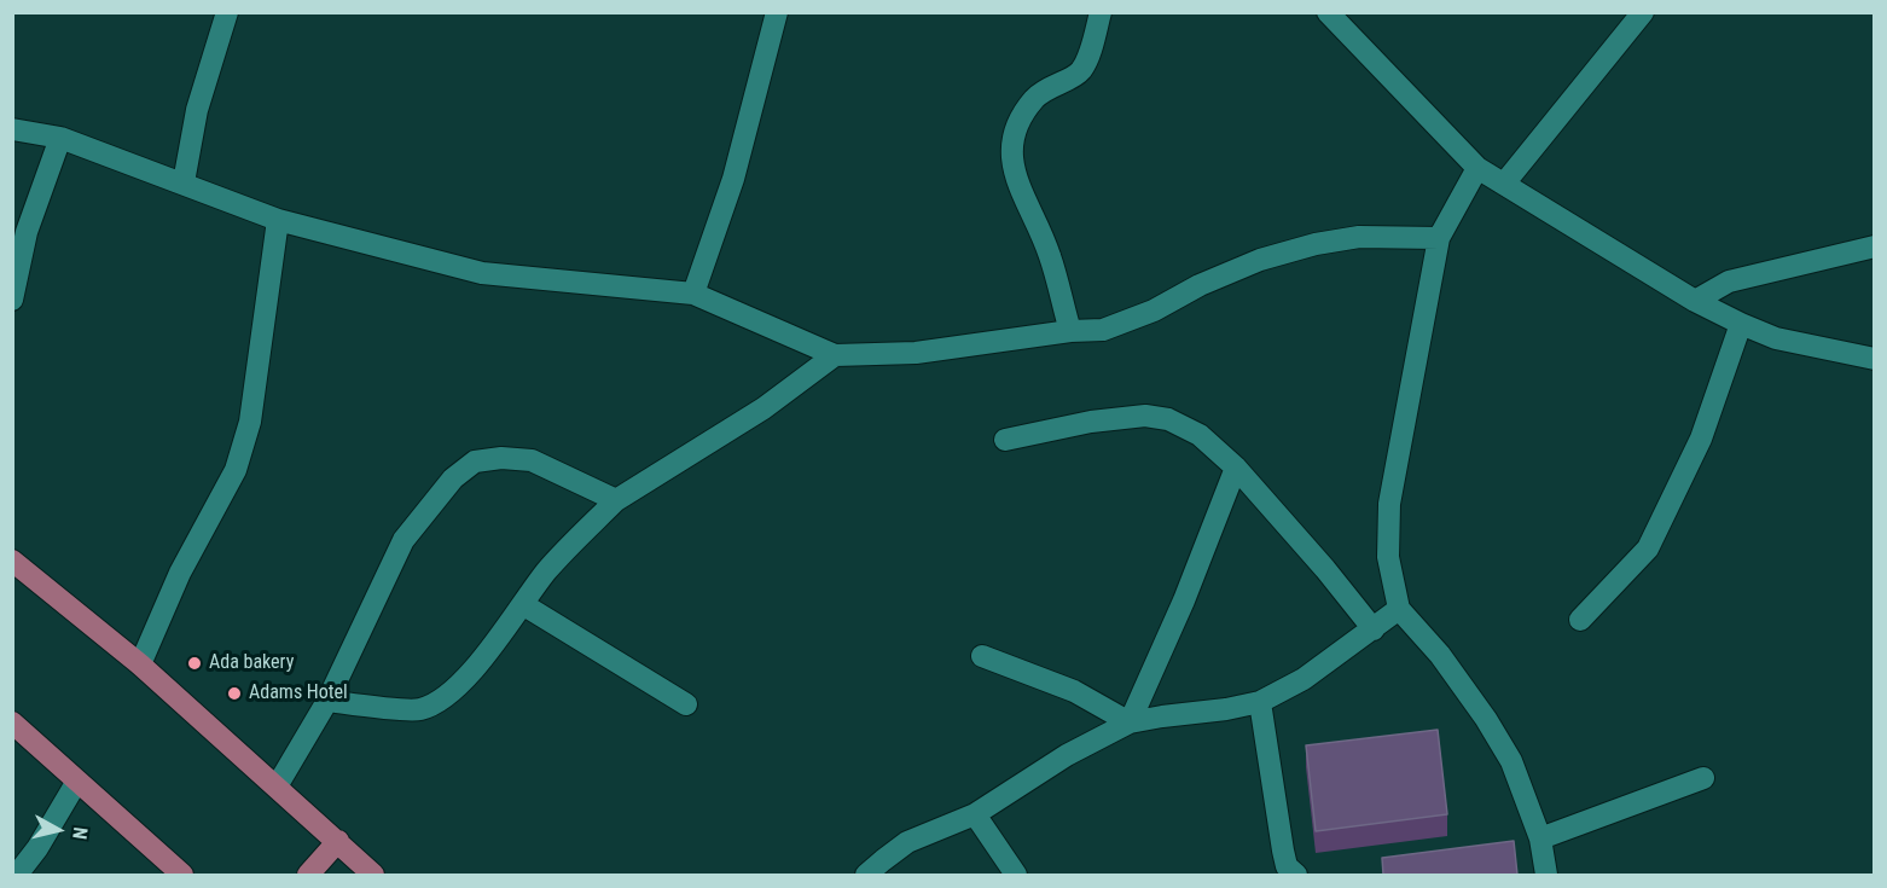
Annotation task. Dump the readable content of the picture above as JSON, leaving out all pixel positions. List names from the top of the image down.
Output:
{
  "places": ["Ada bakery", "Adams Hotel"],
  "north": "right"
}
